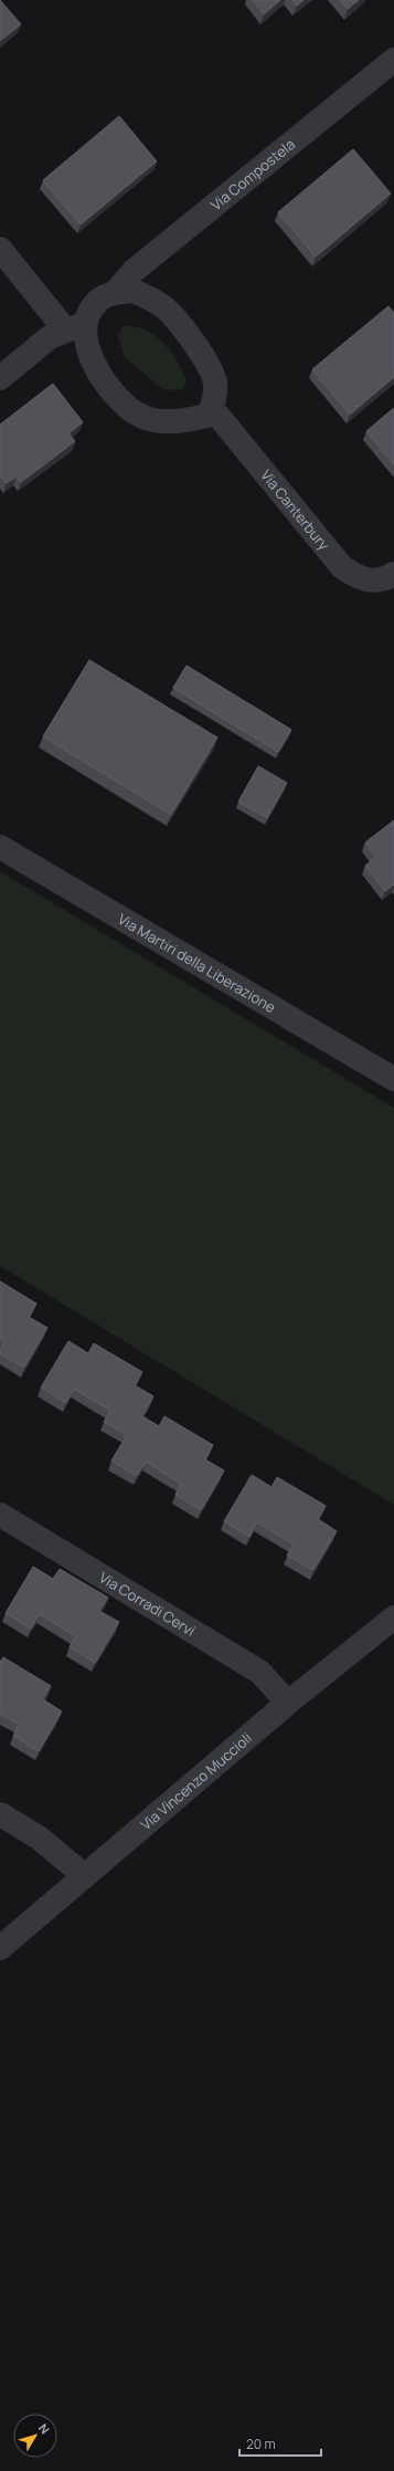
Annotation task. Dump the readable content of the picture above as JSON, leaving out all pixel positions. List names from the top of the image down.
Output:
{
  "streets": {
    "street": [
      "Via Compostela",
      "Via Canterbury",
      "Via Martiri della Liberazione",
      "Via Corradi Cervi",
      "Via Vincenzo Muccioli"
    ]
  },
  "crossings": [
    ["Via Compostela", "Via Canterbury"],
    ["Via Corradi Cervi", "Via Vincenzo Muccioli"]
  ],
  "scale_bar": "20 m",
  "north": "top right"
}
